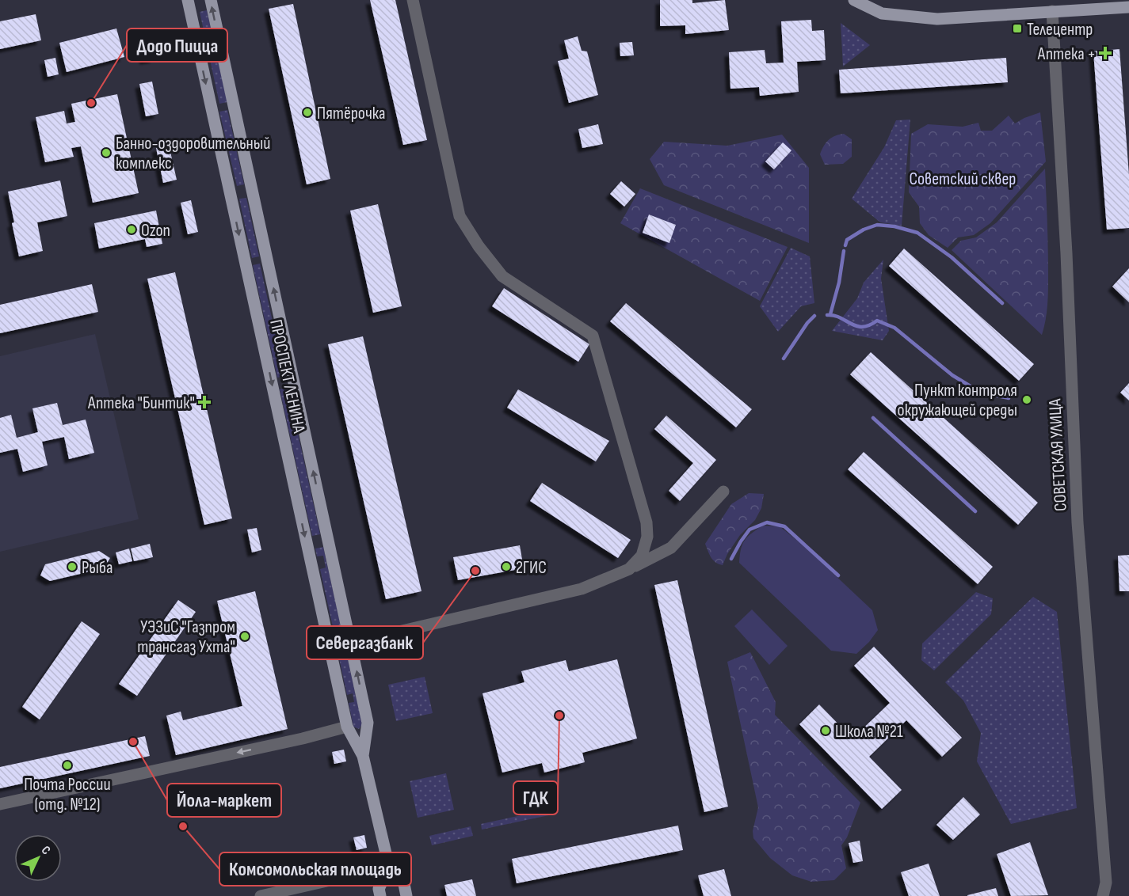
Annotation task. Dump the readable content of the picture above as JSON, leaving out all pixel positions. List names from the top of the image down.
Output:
{
  "streets": {
    "main road": ["ПРОСПЕКТ ЛЕНИНА"],
    "street": ["СОВЕТСКАЯ УЛИЦА"]
  },
  "parks": ["Советский сквер"],
  "places": {
    "transit": ["Телецентр"],
    "health": ["Аптека +", "Аптека \"Бинтик\""],
    "other": [
      "Додо Пицца",
      "Пятёрочка",
      "Банно-оздоровительный комплекс",
      "Ozon",
      "Пункт контроля окружающей среды",
      "Рыба",
      "2ГИС",
      "Севергазбанк",
      "УЭЗиС \"Газпром трансгаз Ухта\"",
      "ГДК",
      "Школа №21",
      "Йола-маркет",
      "Почта России (отд. №12)",
      "Комсомольская площадь"
    ]
  },
  "north": "top right"
}
